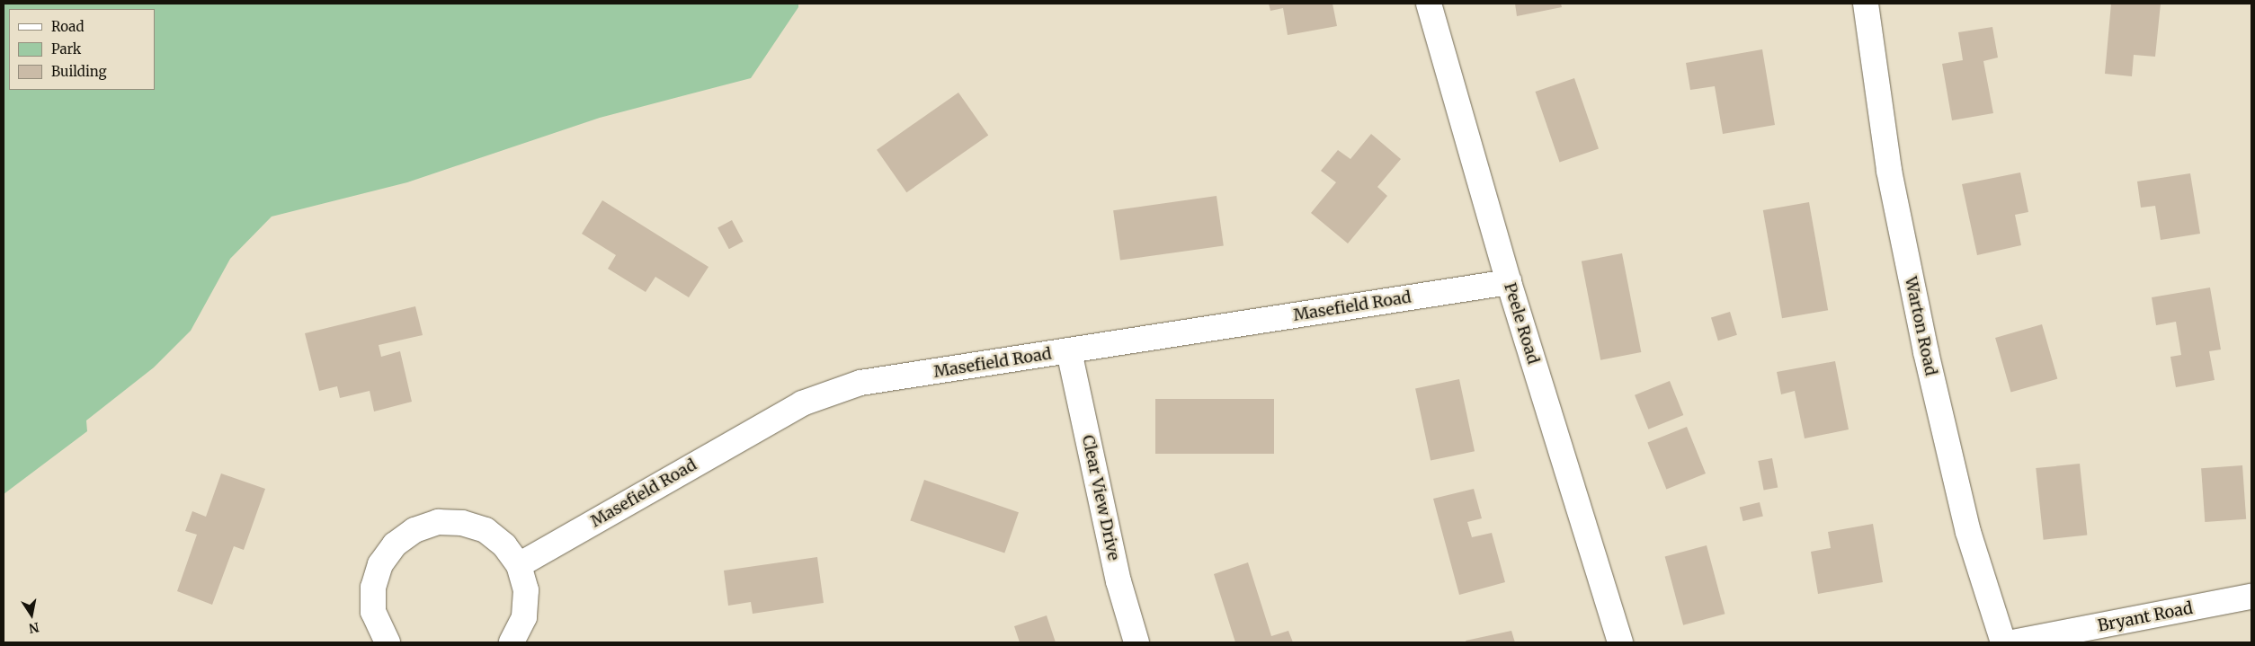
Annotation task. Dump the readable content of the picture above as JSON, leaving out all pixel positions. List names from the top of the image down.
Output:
{
  "streets": {
    "street": [
      "Masefield Road",
      "Peele Road",
      "Warton Road",
      "Clear View Drive",
      "Bryant Road"
    ]
  },
  "crossings": [
    ["Masefield Road", "Peele Road"],
    ["Masefield Road", "Clear View Drive"]
  ],
  "legend": ["Road", "Park", "Building"],
  "north": "bottom"
}
